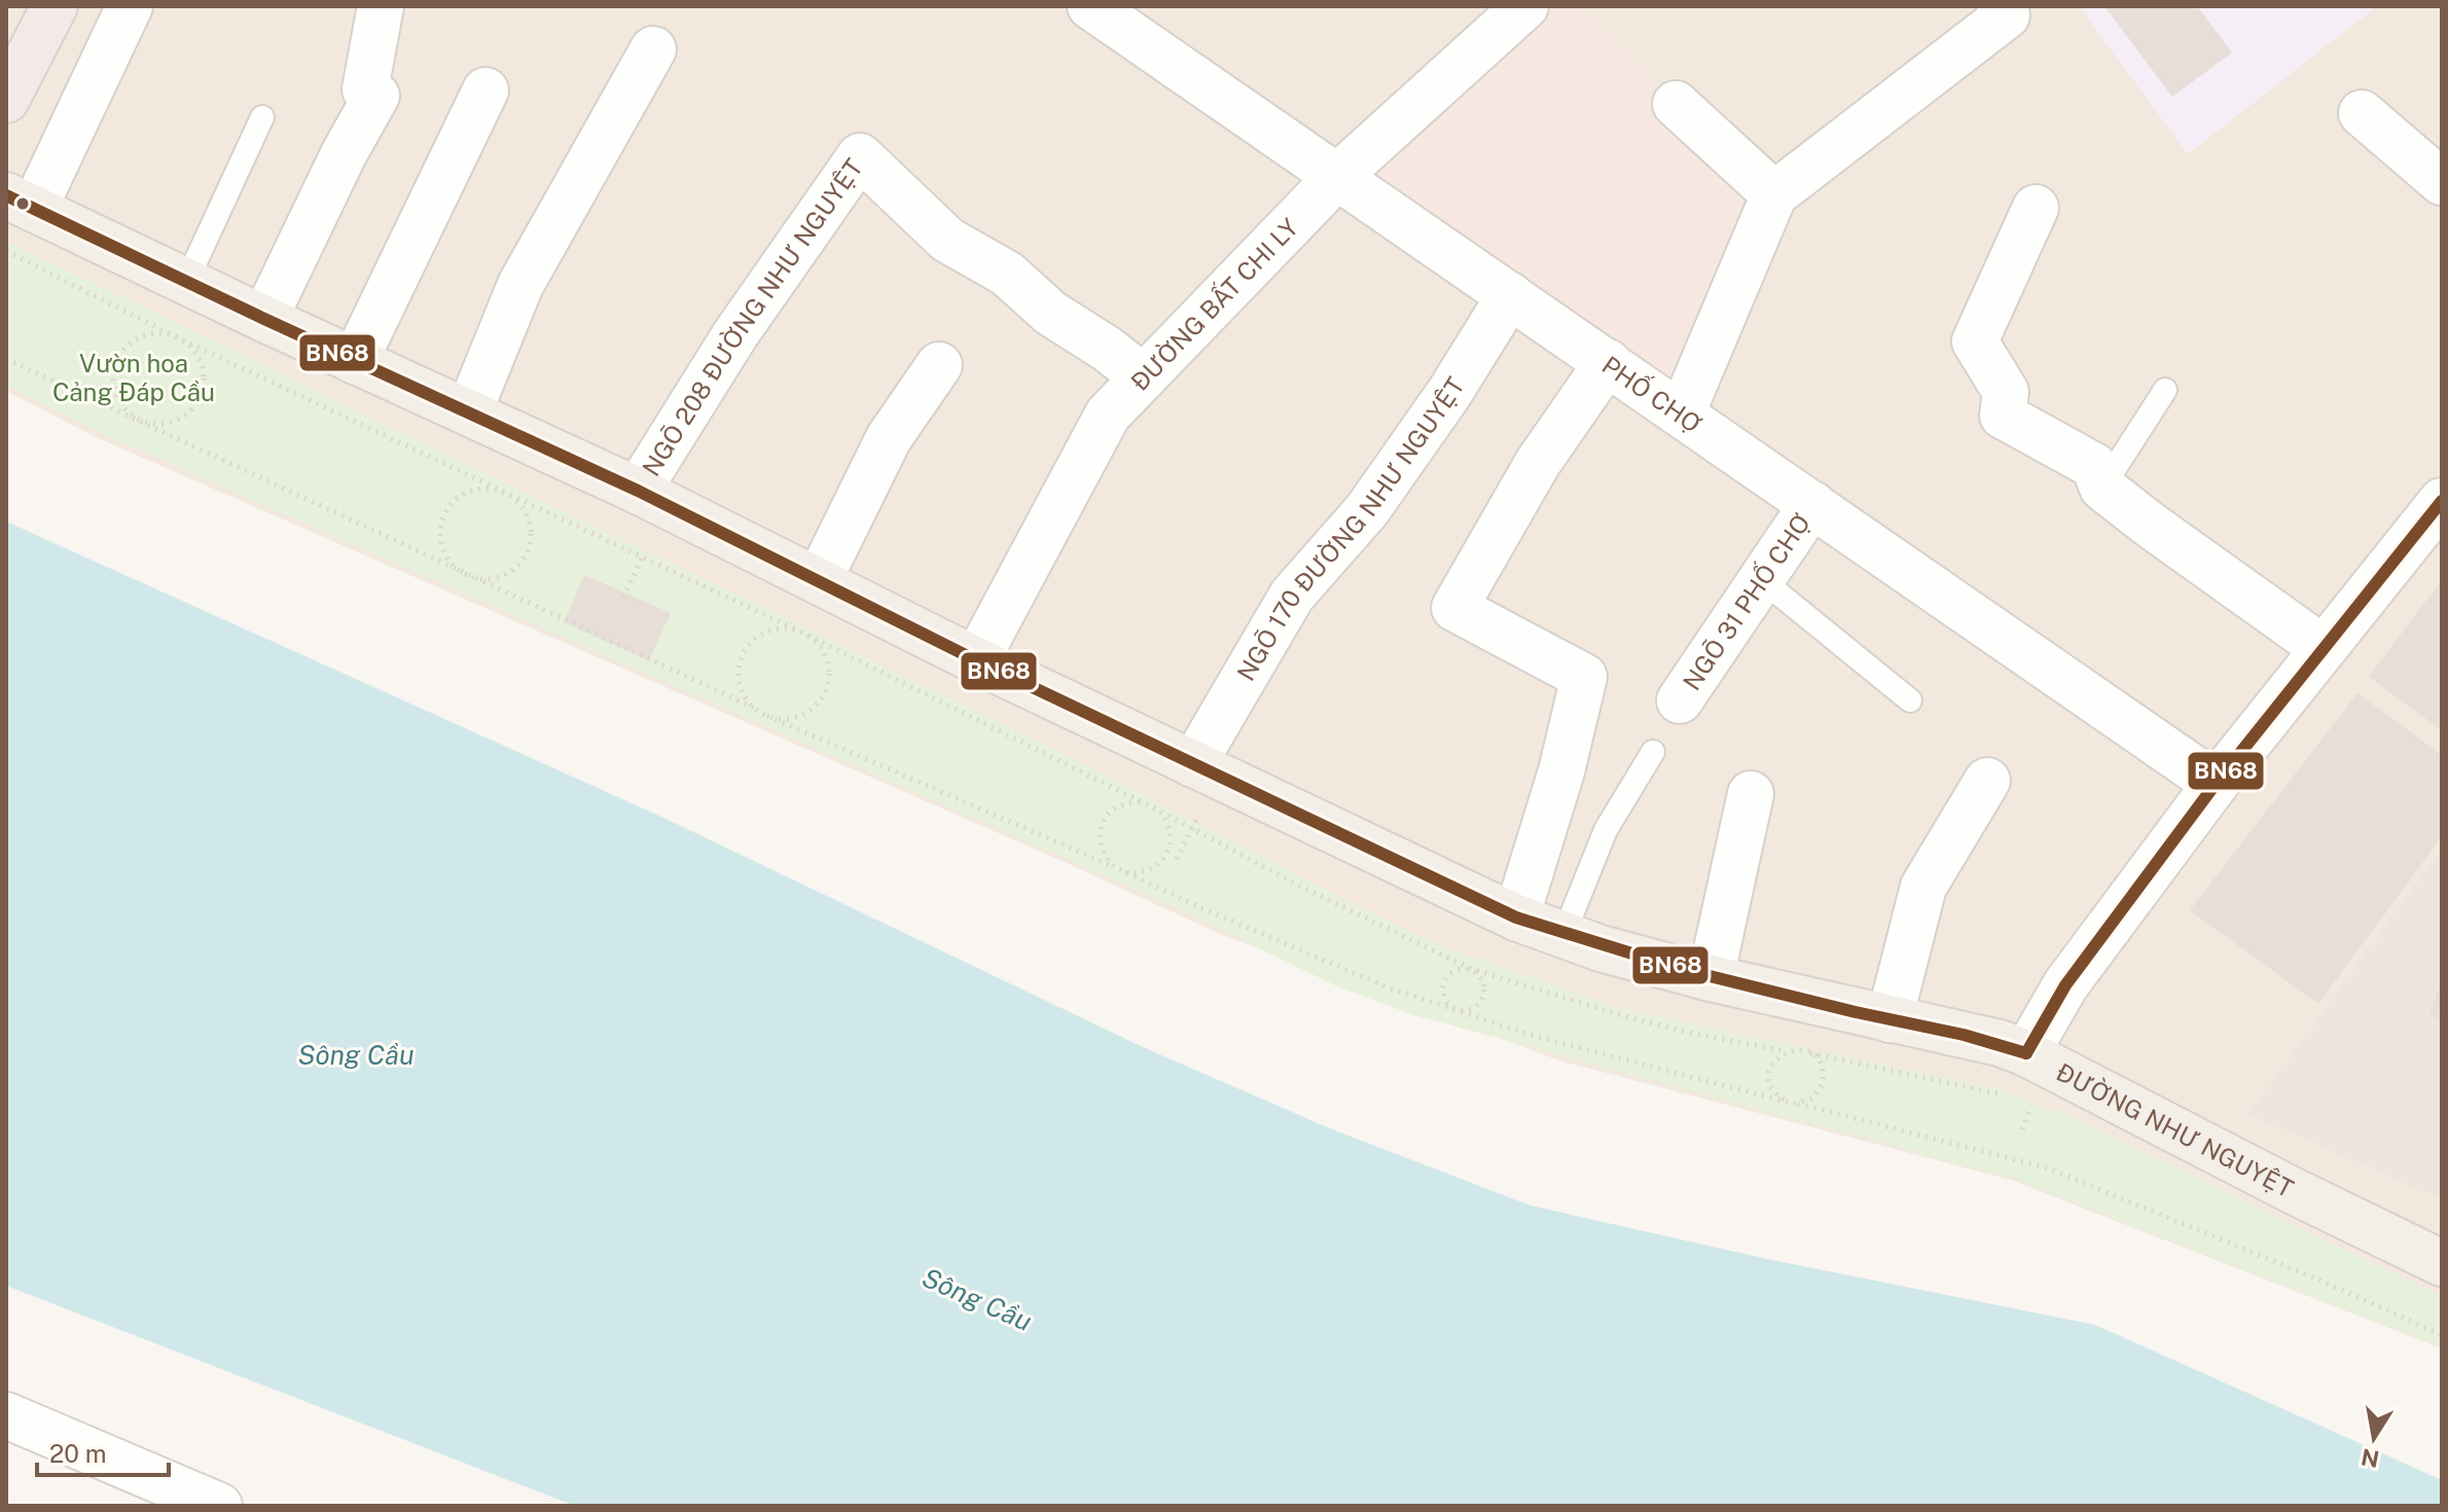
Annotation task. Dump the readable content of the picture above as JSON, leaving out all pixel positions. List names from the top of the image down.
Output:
{
  "streets": {
    "main road": ["ĐƯỜNG NHƯ NGUYỆT"],
    "street": [
      "ĐƯỜNG BẤT CHI LY",
      "NGÕ 208 ĐƯỜNG NHƯ NGUYỆT",
      "PHỐ CHỢ",
      "NGÕ 170 ĐƯỜNG NHƯ NGUYỆT",
      "NGÕ 31 PHỐ CHỢ"
    ]
  },
  "crossings": [
    ["ĐƯỜNG BẤT CHI LY", "NGÕ 208 ĐƯỜNG NHƯ NGUYỆT"],
    ["ĐƯỜNG BẤT CHI LY", "PHỐ CHỢ"],
    ["ĐƯỜNG BẤT CHI LY", "ĐƯỜNG NHƯ NGUYỆT"],
    ["NGÕ 208 ĐƯỜNG NHƯ NGUYỆT", "ĐƯỜNG NHƯ NGUYỆT"],
    ["PHỐ CHỢ", "NGÕ 170 ĐƯỜNG NHƯ NGUYỆT"],
    ["PHỐ CHỢ", "NGÕ 31 PHỐ CHỢ"],
    ["NGÕ 170 ĐƯỜNG NHƯ NGUYỆT", "ĐƯỜNG NHƯ NGUYỆT"]
  ],
  "water": ["Sông Cầu"],
  "parks": ["Vườn hoa Cảng Đáp Cầu"],
  "lines": ["transit line BN68"],
  "scale_bar": "20 m",
  "north": "bottom"
}
